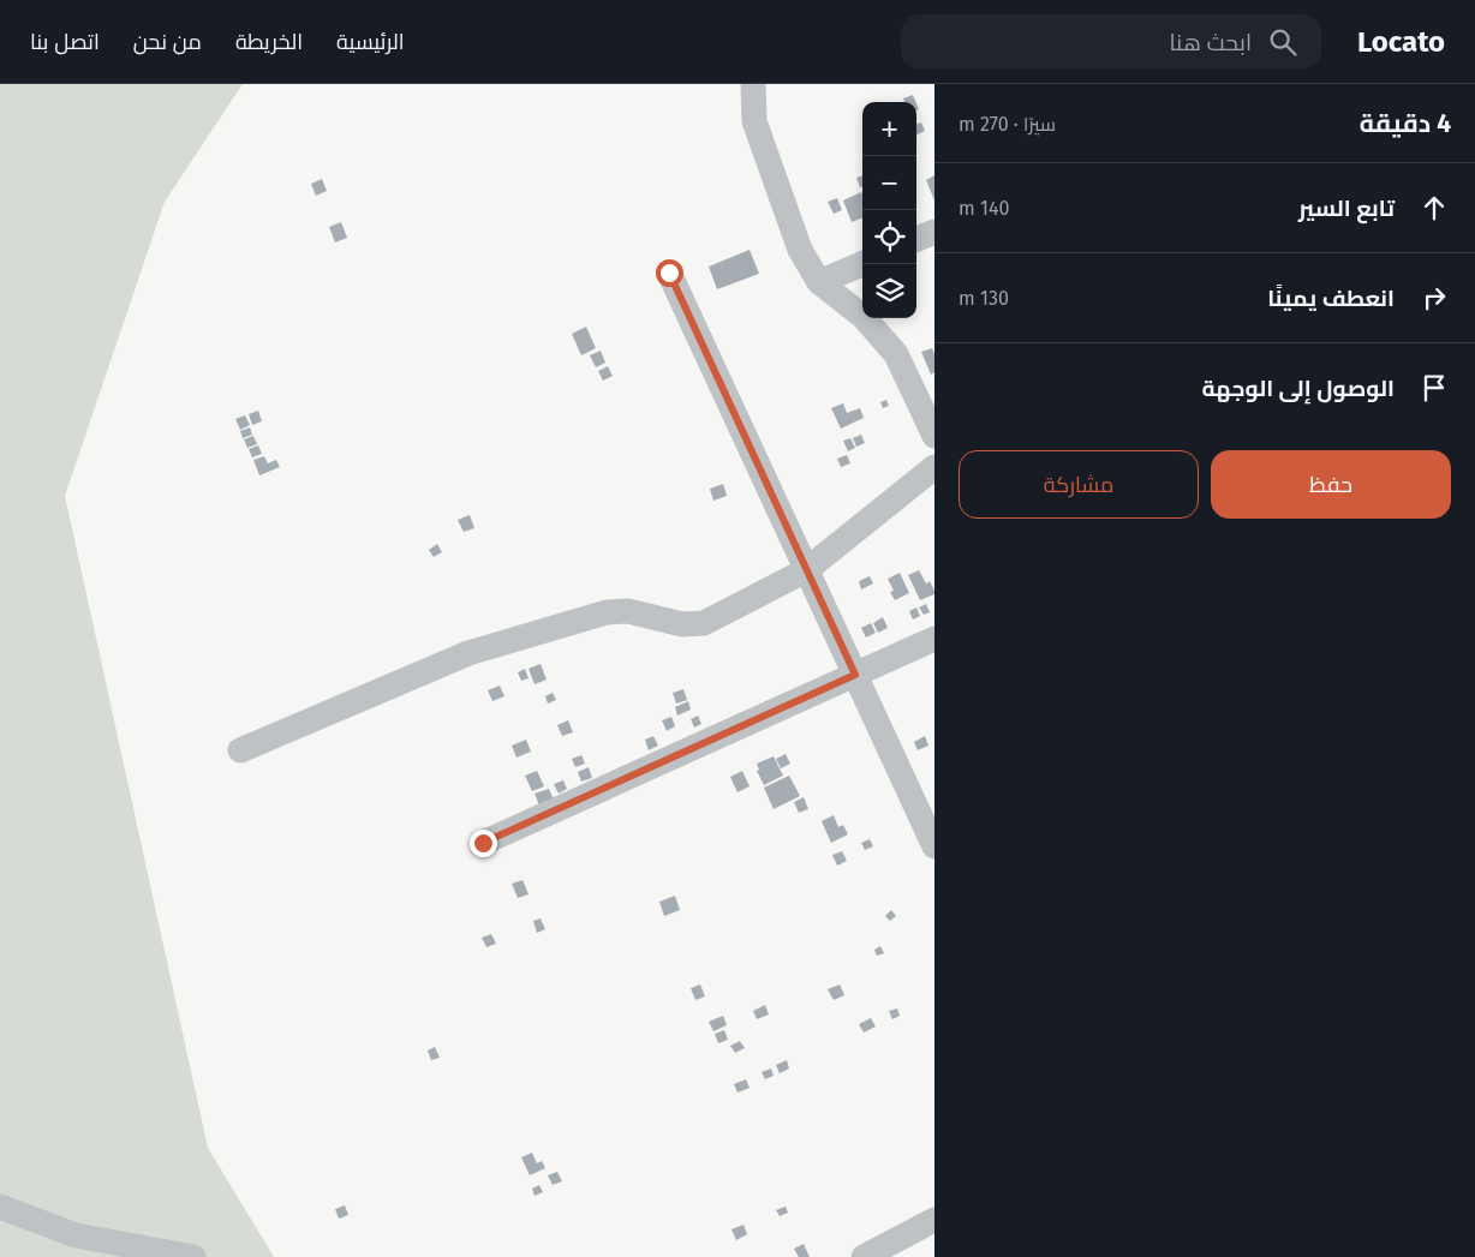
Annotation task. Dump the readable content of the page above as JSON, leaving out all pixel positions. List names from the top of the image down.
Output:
{
  "page": {
    "header": "Locato",
    "search": "ابحث هنا",
    "nav": [
      "الرئيسية",
      "الخريطة",
      "من نحن",
      "اتصل بنا"
    ],
    "heading": ["4 دقيقة", "سيرًا · 270 m"],
    "map_buttons": ["+", "−"],
    "list": [
      ["تابع السير", "140 m"],
      ["انعطف يمينًا", "130 m"],
      "الوصول إلى الوجهة"
    ],
    "buttons": ["حفظ", "مشاركة"]
  }
}
